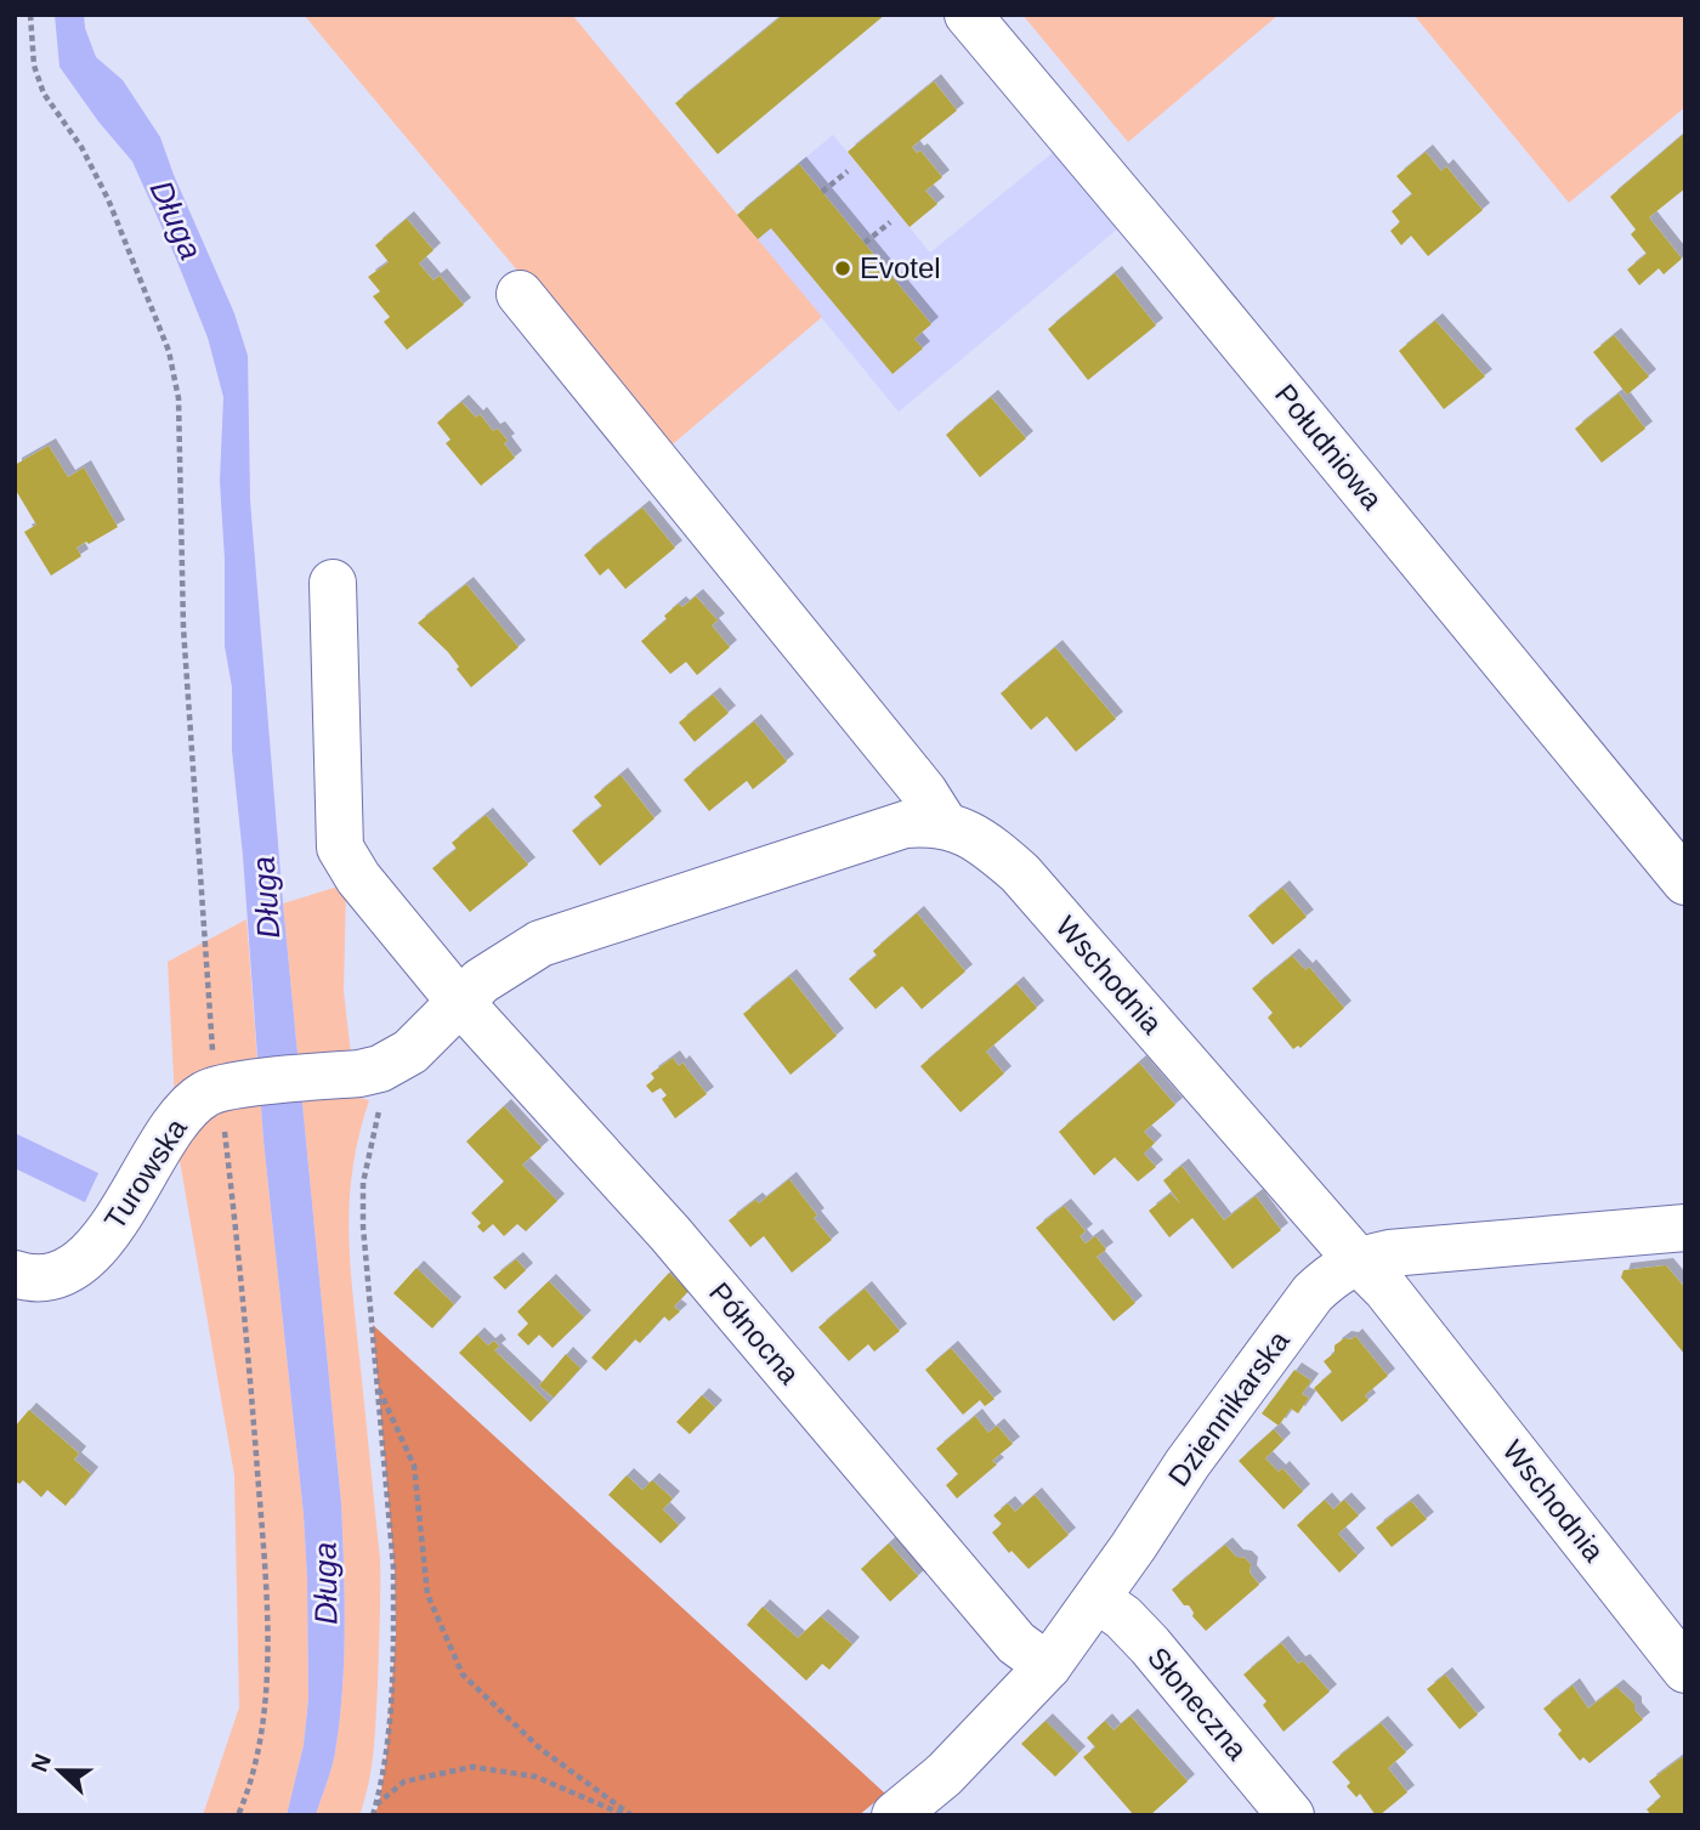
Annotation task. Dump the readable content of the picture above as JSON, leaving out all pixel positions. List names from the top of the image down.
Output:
{
  "streets": {
    "street": [
      "Południowa",
      "Wschodnia",
      "Turowska",
      "Północna",
      "Dziennikarska",
      "Słoneczna"
    ]
  },
  "crossings": [
    ["Wschodnia", "Turowska"],
    ["Wschodnia", "Północna"],
    ["Wschodnia", "Dziennikarska"],
    ["Północna", "Dziennikarska"],
    ["Dziennikarska", "Słoneczna"]
  ],
  "water": ["Długa"],
  "places": ["Evotel"],
  "north": "left"
}
